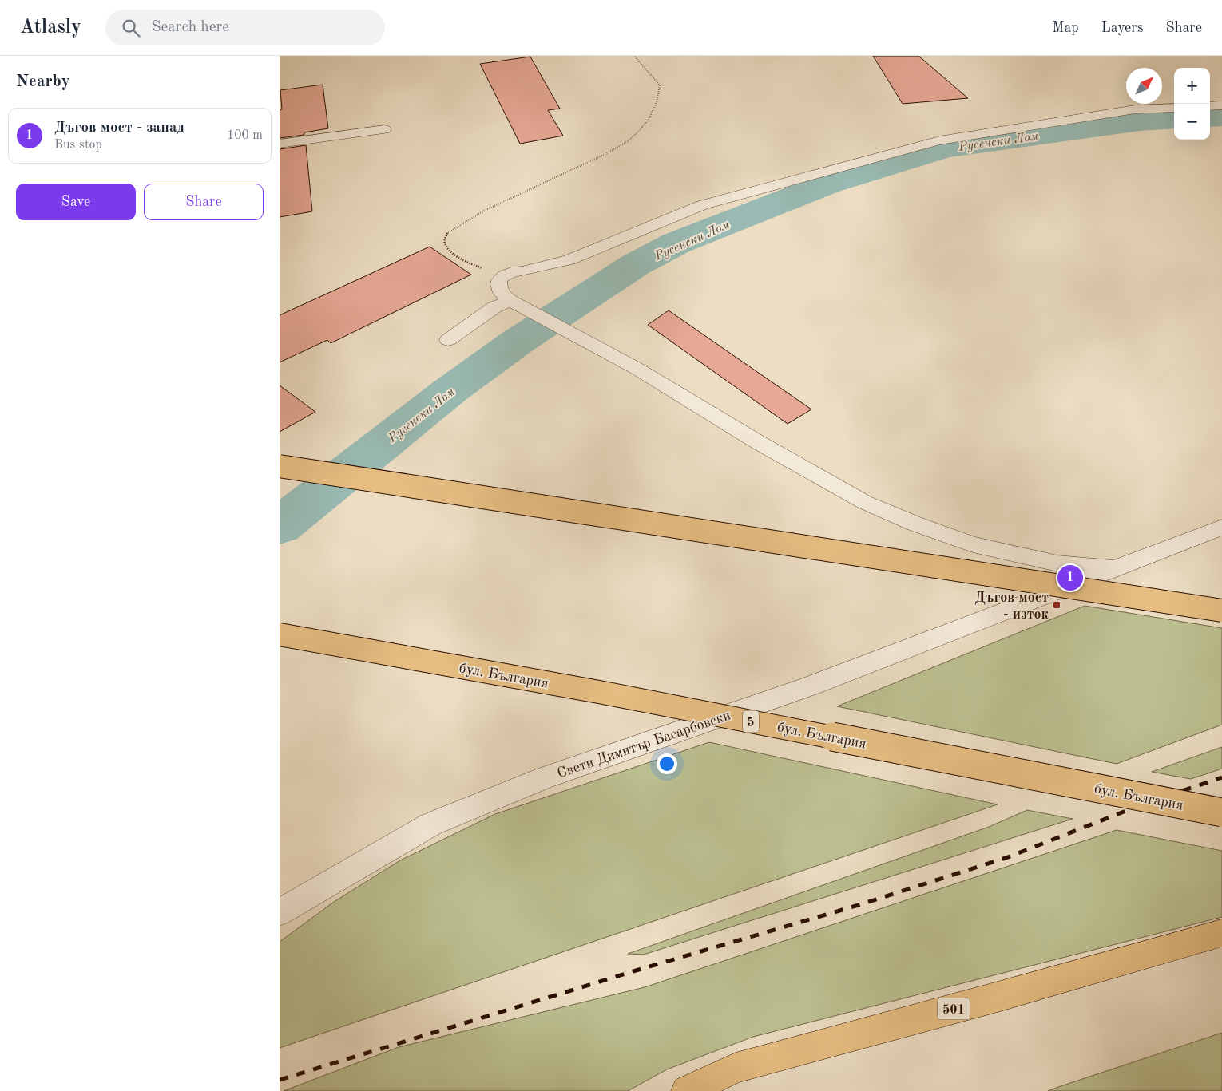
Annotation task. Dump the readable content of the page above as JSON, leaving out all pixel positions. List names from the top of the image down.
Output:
{
  "streets": {
    "highway": ["бул. България", "5", "501"],
    "street": ["Свети Димитър Басарбовски"]
  },
  "water": ["Русенски Лом"],
  "places": {
    "transit": ["Дъгов мост - изток"]
  },
  "north": "top right",
  "page": {
    "header": "Atlasly",
    "search": "Search here",
    "nav": ["Map", "Layers", "Share"],
    "heading": "Nearby",
    "map_buttons": ["+", "−"],
    "list": [
      {
        "mark": "1",
        "name": "Дъгов мост - запад",
        "note": "Bus stop",
        "value": "100 m"
      }
    ],
    "buttons": ["Save", "Share"],
    "pins": "1"
  }
}
